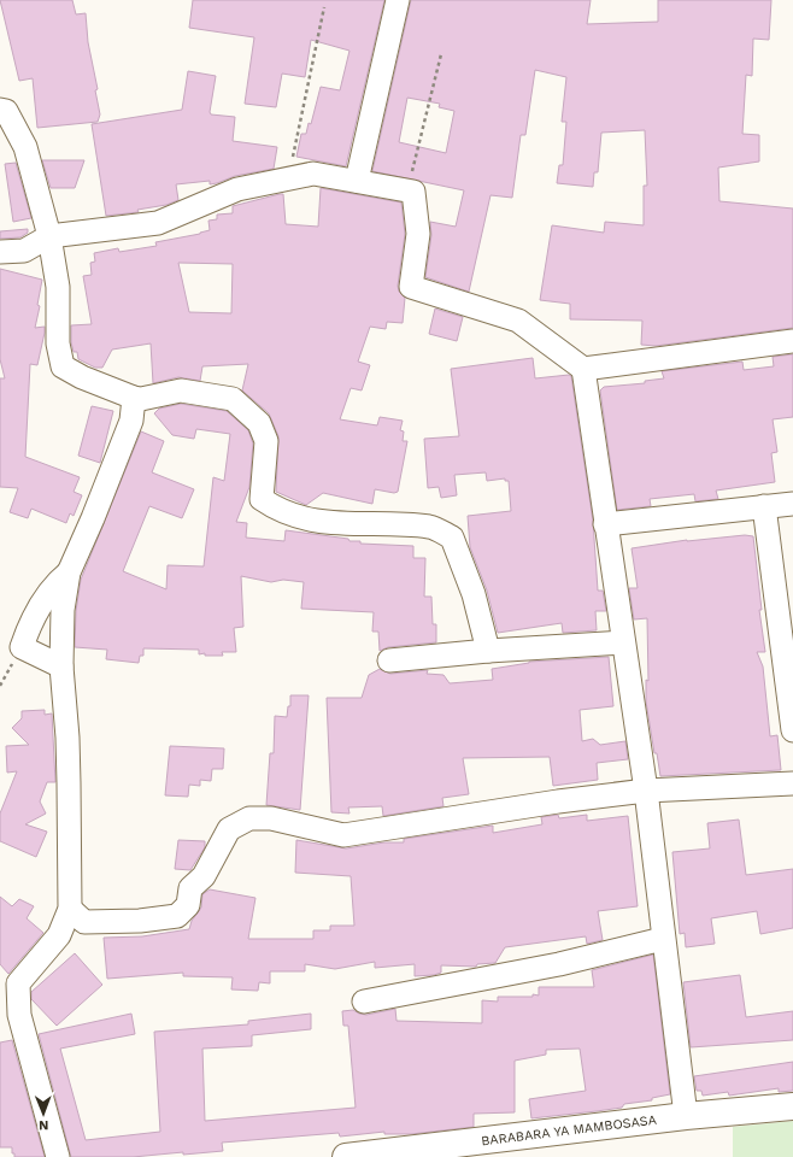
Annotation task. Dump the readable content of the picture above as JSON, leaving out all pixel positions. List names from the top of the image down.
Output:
{
  "streets": {
    "street": ["BARABARA YA MAMBOSASA"]
  },
  "north": "bottom"
}
